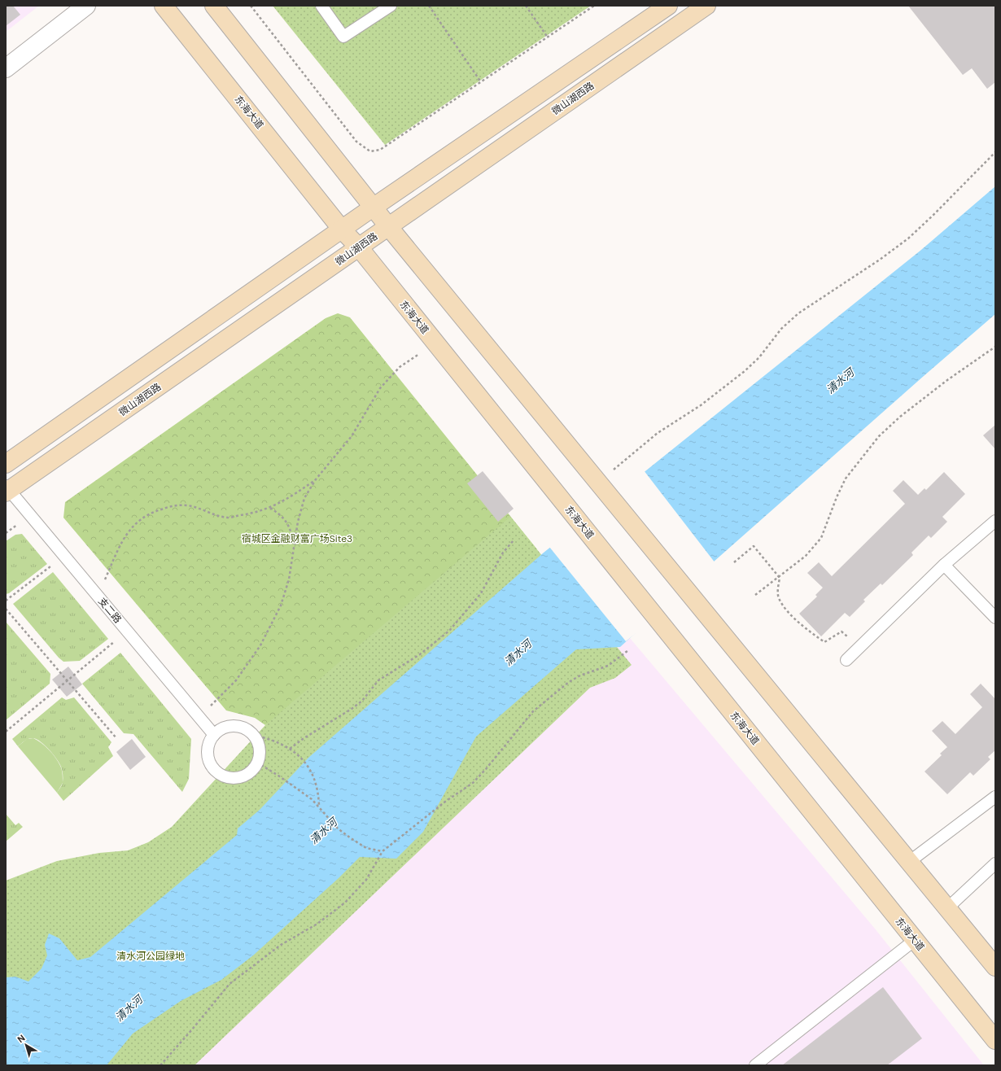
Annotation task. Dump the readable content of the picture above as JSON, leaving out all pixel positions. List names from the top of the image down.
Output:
{
  "streets": {
    "street": ["微山湖西路", "东海大道"],
    "lane": ["支二路"]
  },
  "crossings": [
    ["微山湖西路", "东海大道"],
    ["微山湖西路", "支二路"]
  ],
  "water": ["清水河"],
  "parks": ["宿城区金融财富广场Site3", "清水河公园绿地"],
  "north": "top left"
}
